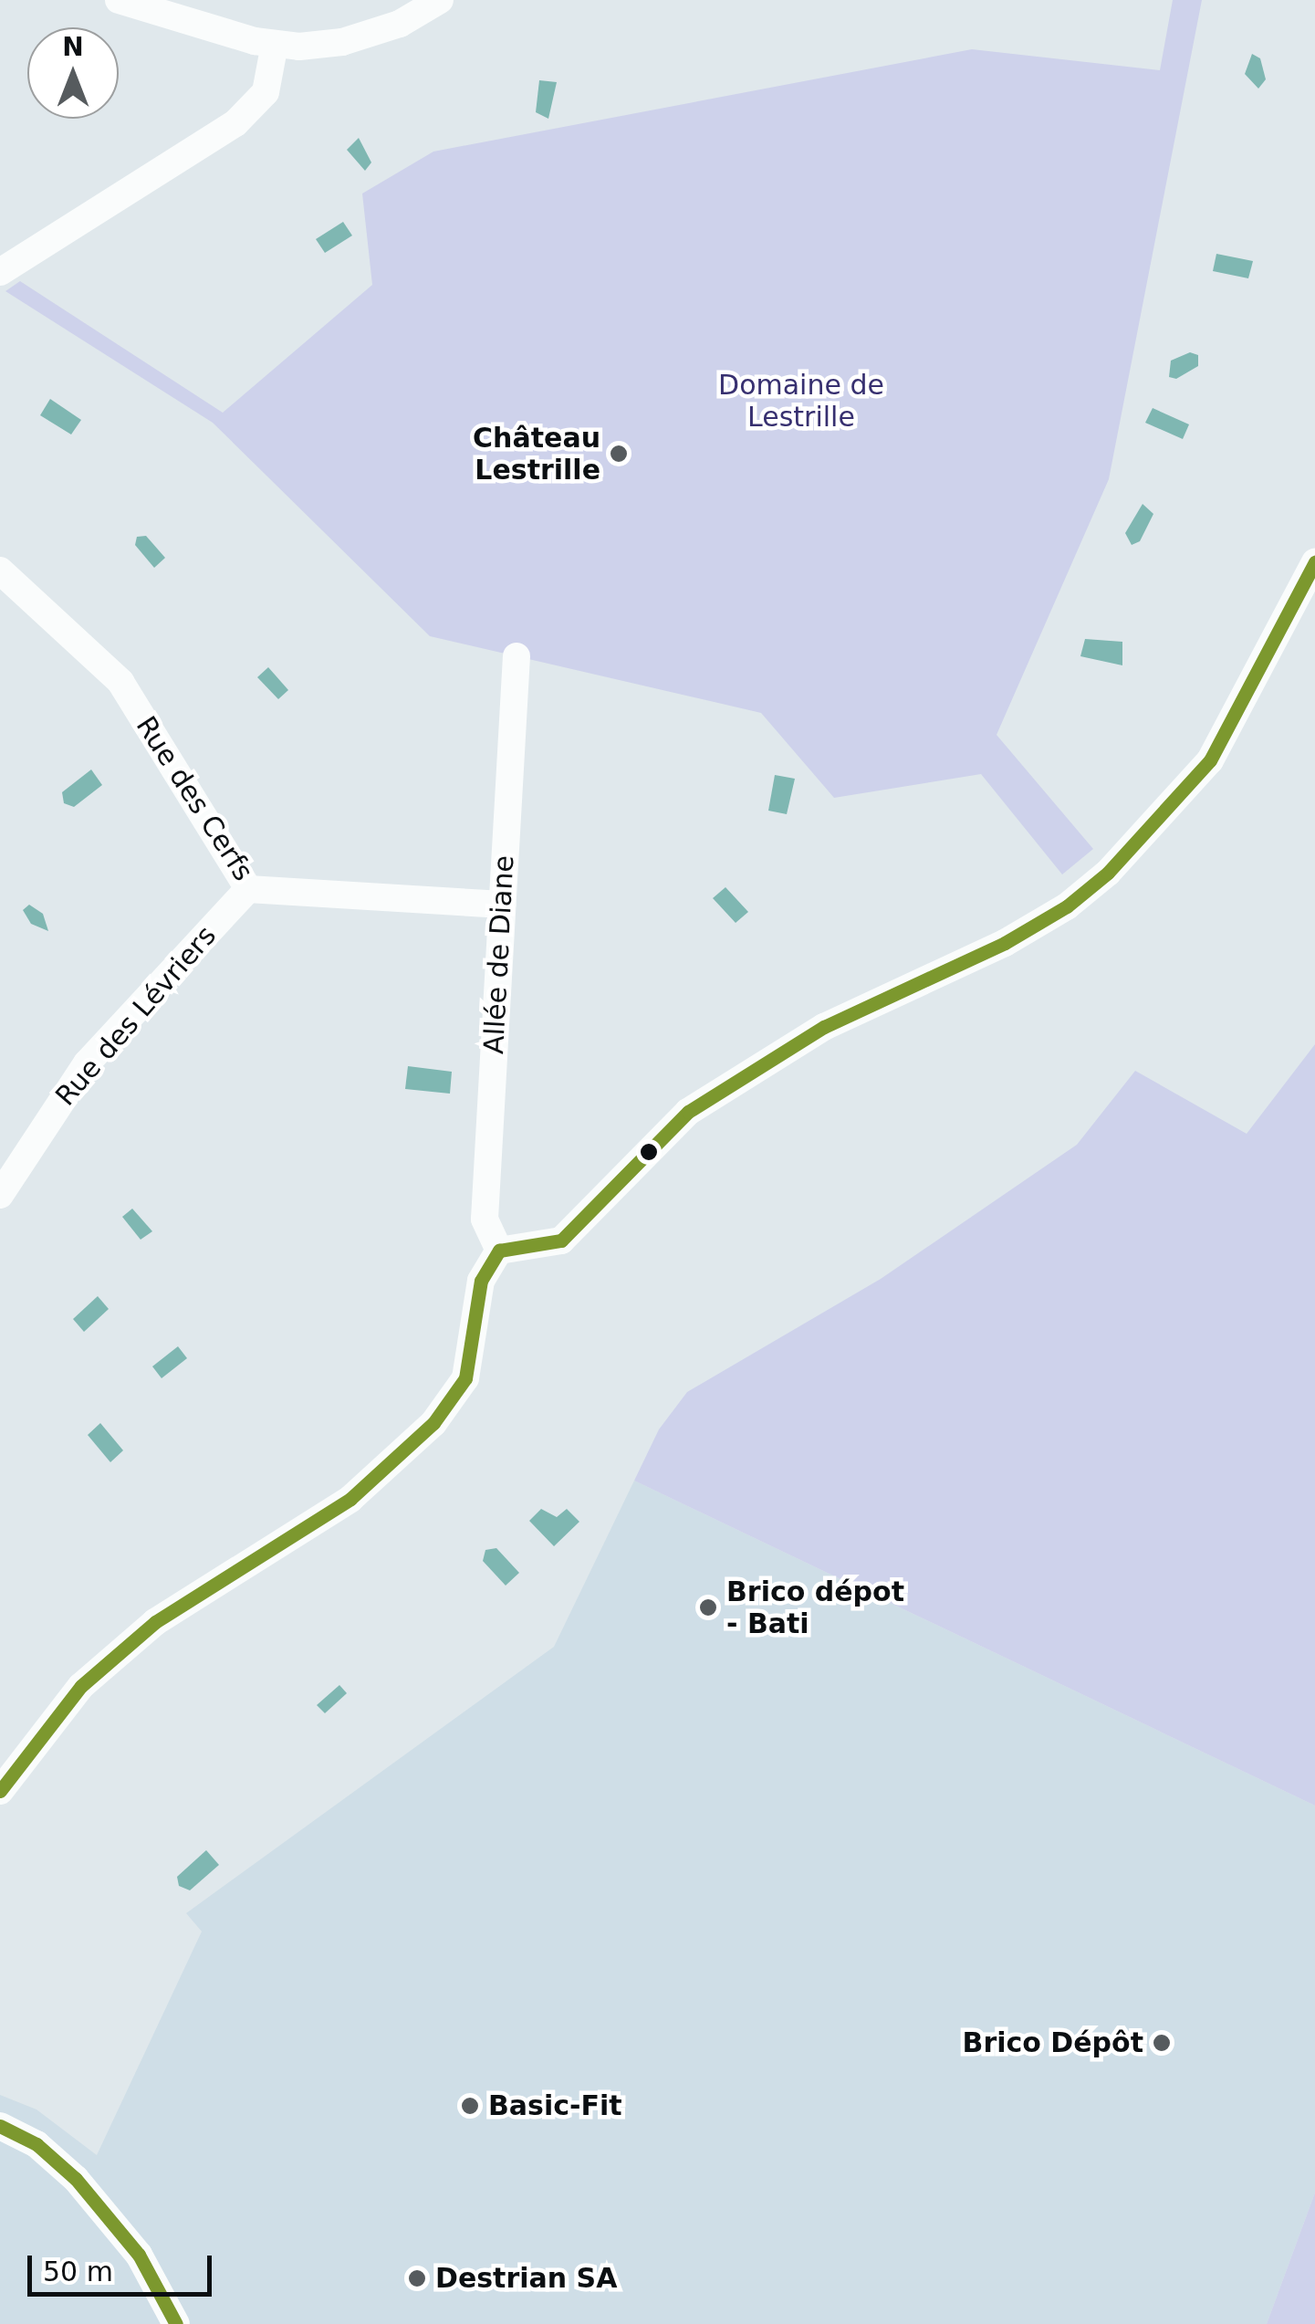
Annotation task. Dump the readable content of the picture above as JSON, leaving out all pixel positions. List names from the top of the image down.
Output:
{
  "streets": {
    "street": ["Rue des Cerfs", "Allée de Diane", "Rue des Lévriers"]
  },
  "crossings": [
    ["Rue des Cerfs", "Allée de Diane"],
    ["Rue des Cerfs", "Rue des Lévriers"]
  ],
  "parks": ["Domaine de Lestrille"],
  "places": [
    "Château Lestrille",
    "Brico dépot - Bati",
    "Brico Dépôt",
    "Basic-Fit",
    "Destrian SA"
  ],
  "scale_bar": "50 m",
  "north": "top"
}
